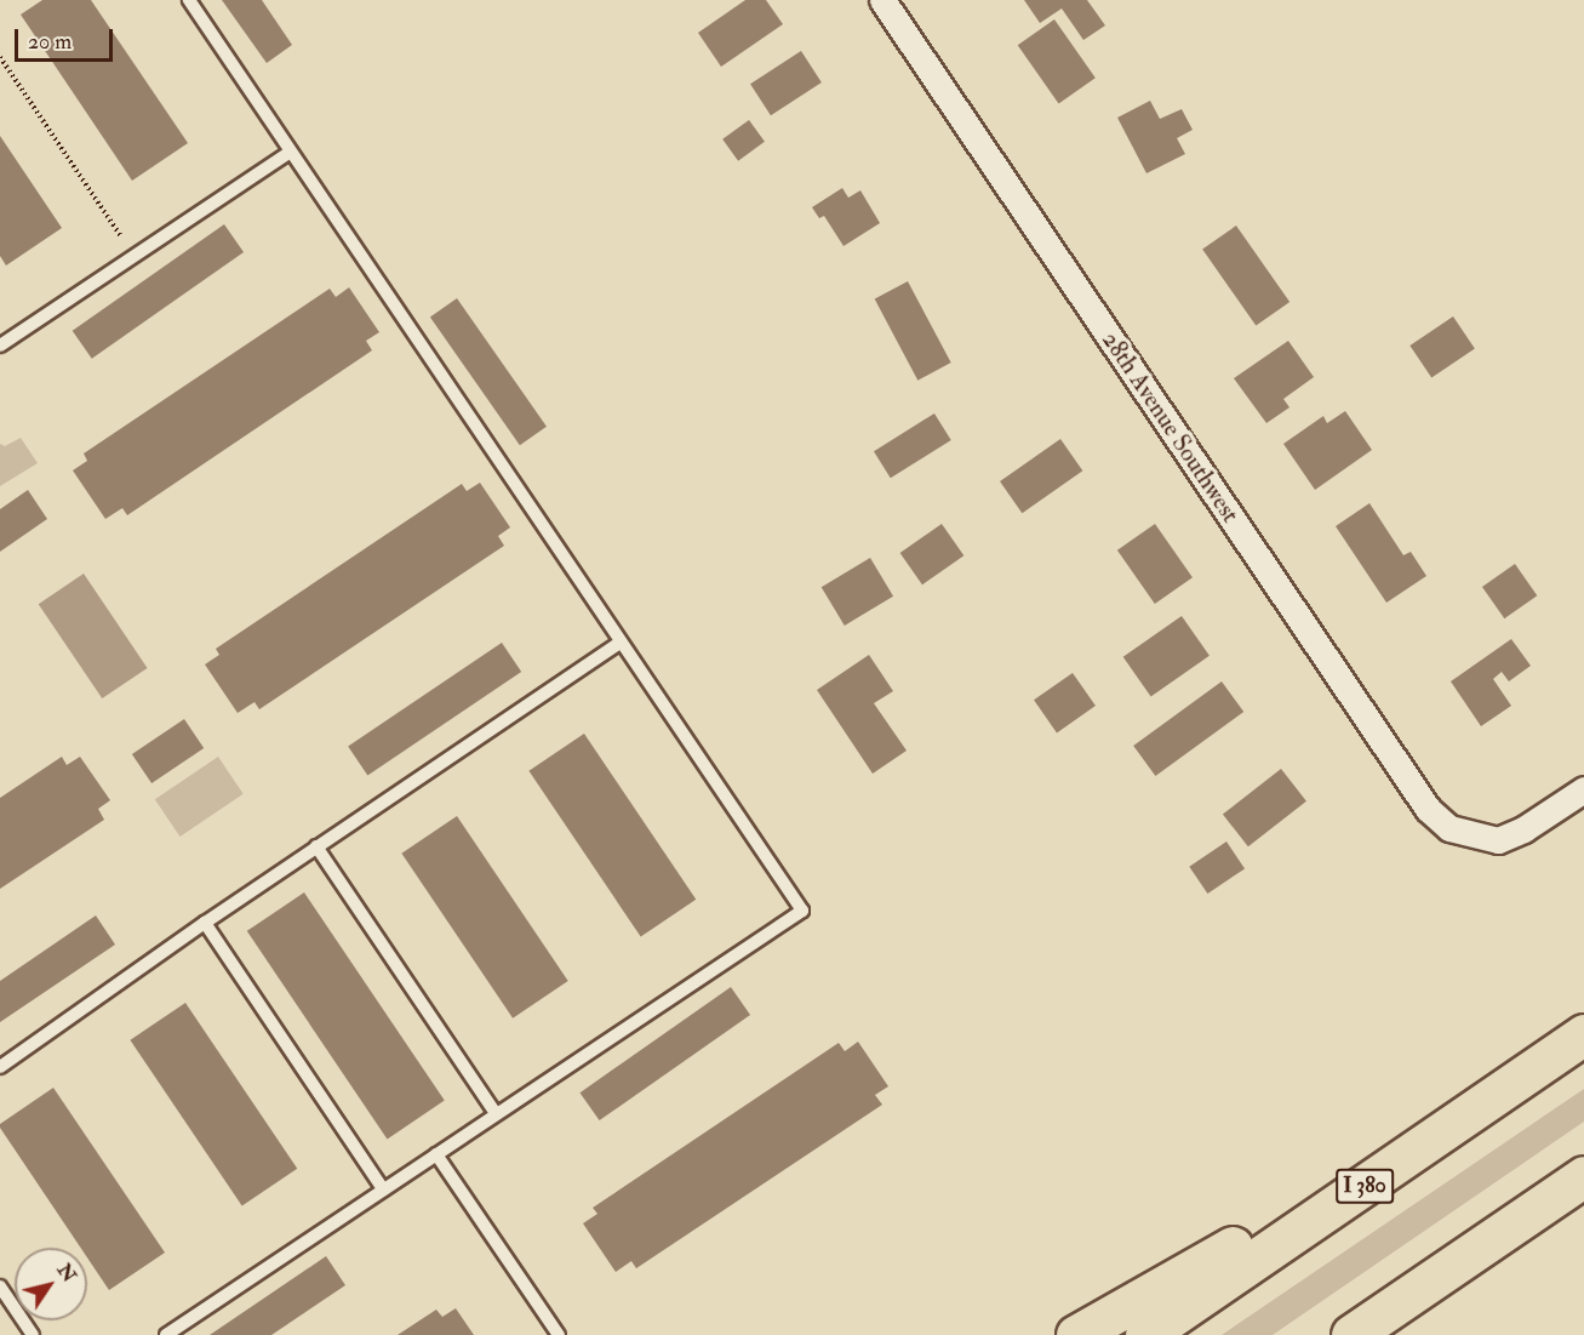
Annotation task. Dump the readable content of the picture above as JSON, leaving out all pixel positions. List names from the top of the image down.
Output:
{
  "streets": {
    "highway": ["I 380"],
    "street": ["28th Avenue Southwest"]
  },
  "scale_bar": "20 m",
  "north": "top right"
}
